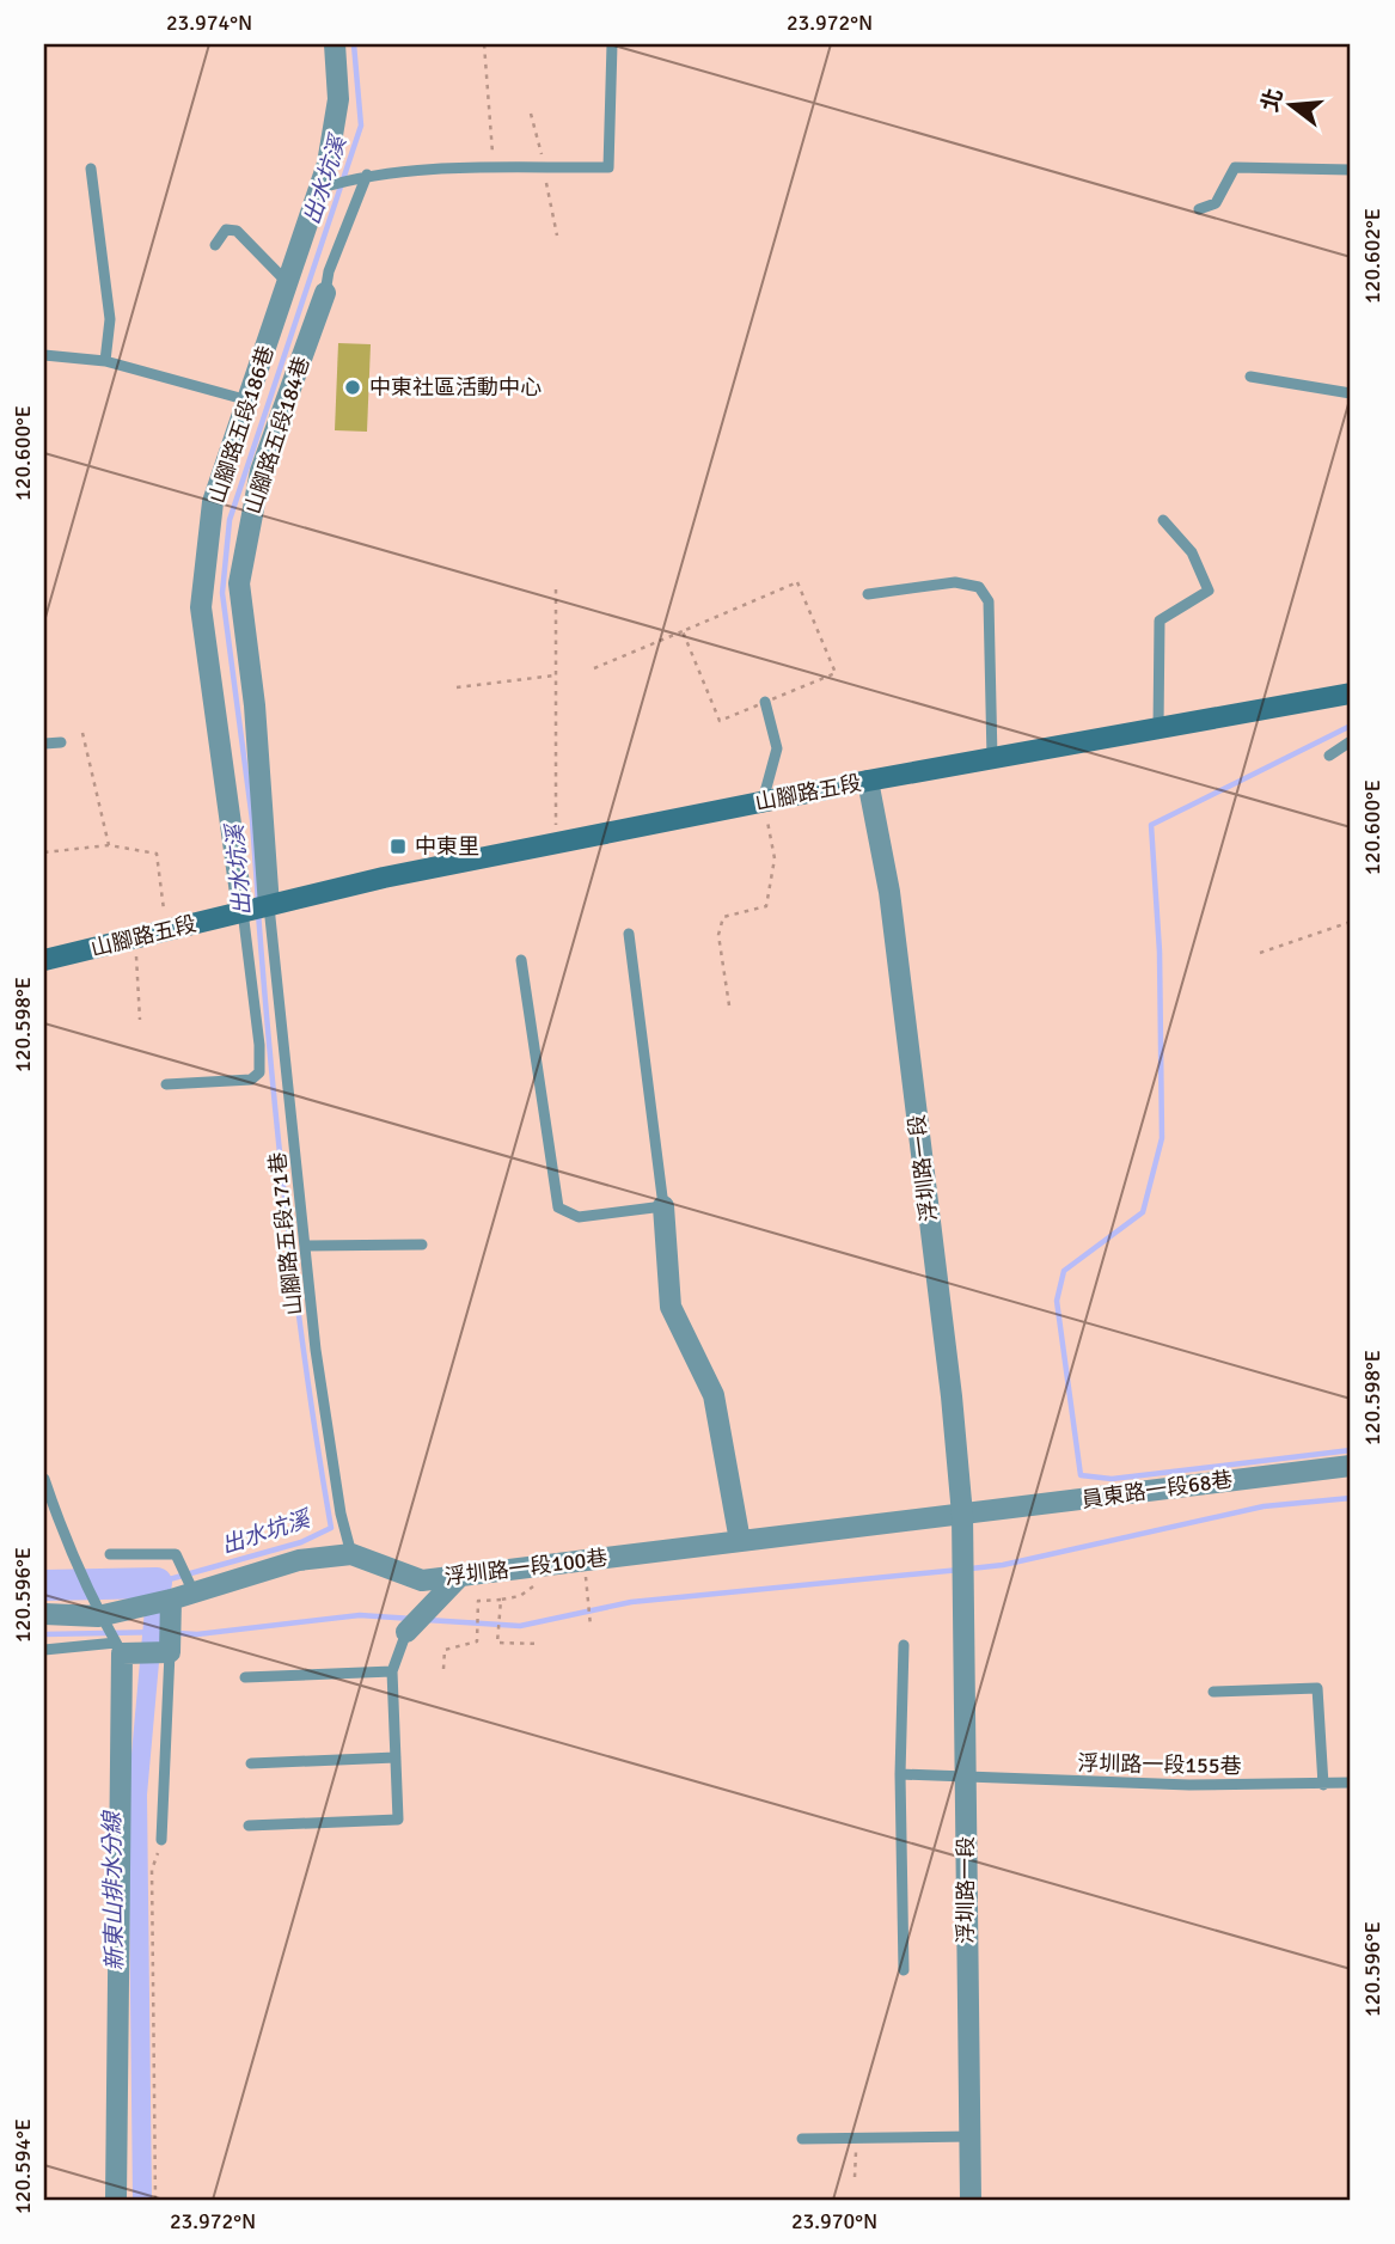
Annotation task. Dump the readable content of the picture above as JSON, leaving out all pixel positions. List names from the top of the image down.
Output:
{
  "streets": {
    "main road": ["山腳路五段"],
    "street": [
      "山腳路五段186巷",
      "山腳路五段184巷",
      "浮圳路一段",
      "員東路一段68巷",
      "浮圳路一段100巷"
    ],
    "lane": ["山腳路五段171巷", "浮圳路一段155巷"]
  },
  "crossings": [
    ["山腳路五段186巷", "山腳路五段"],
    ["山腳路五段184巷", "山腳路五段"],
    ["山腳路五段184巷", "山腳路五段171巷"],
    ["山腳路五段", "浮圳路一段"],
    ["山腳路五段", "山腳路五段171巷"],
    ["浮圳路一段", "員東路一段68巷"],
    ["浮圳路一段", "浮圳路一段100巷"],
    ["浮圳路一段", "浮圳路一段155巷"],
    ["山腳路五段171巷", "浮圳路一段100巷"],
    ["員東路一段68巷", "浮圳路一段100巷"]
  ],
  "water": ["出水坑溪", "新東山排水分線"],
  "places": {
    "other": ["中東社區活動中心"],
    "transit": ["中東里"]
  },
  "north": "left",
  "coordinates": [
    "23.974°N",
    "23.972°N",
    "120.602°E",
    "120.600°E",
    "120.598°E",
    "120.596°E",
    "120.594°E",
    "23.970°N"
  ]
}
